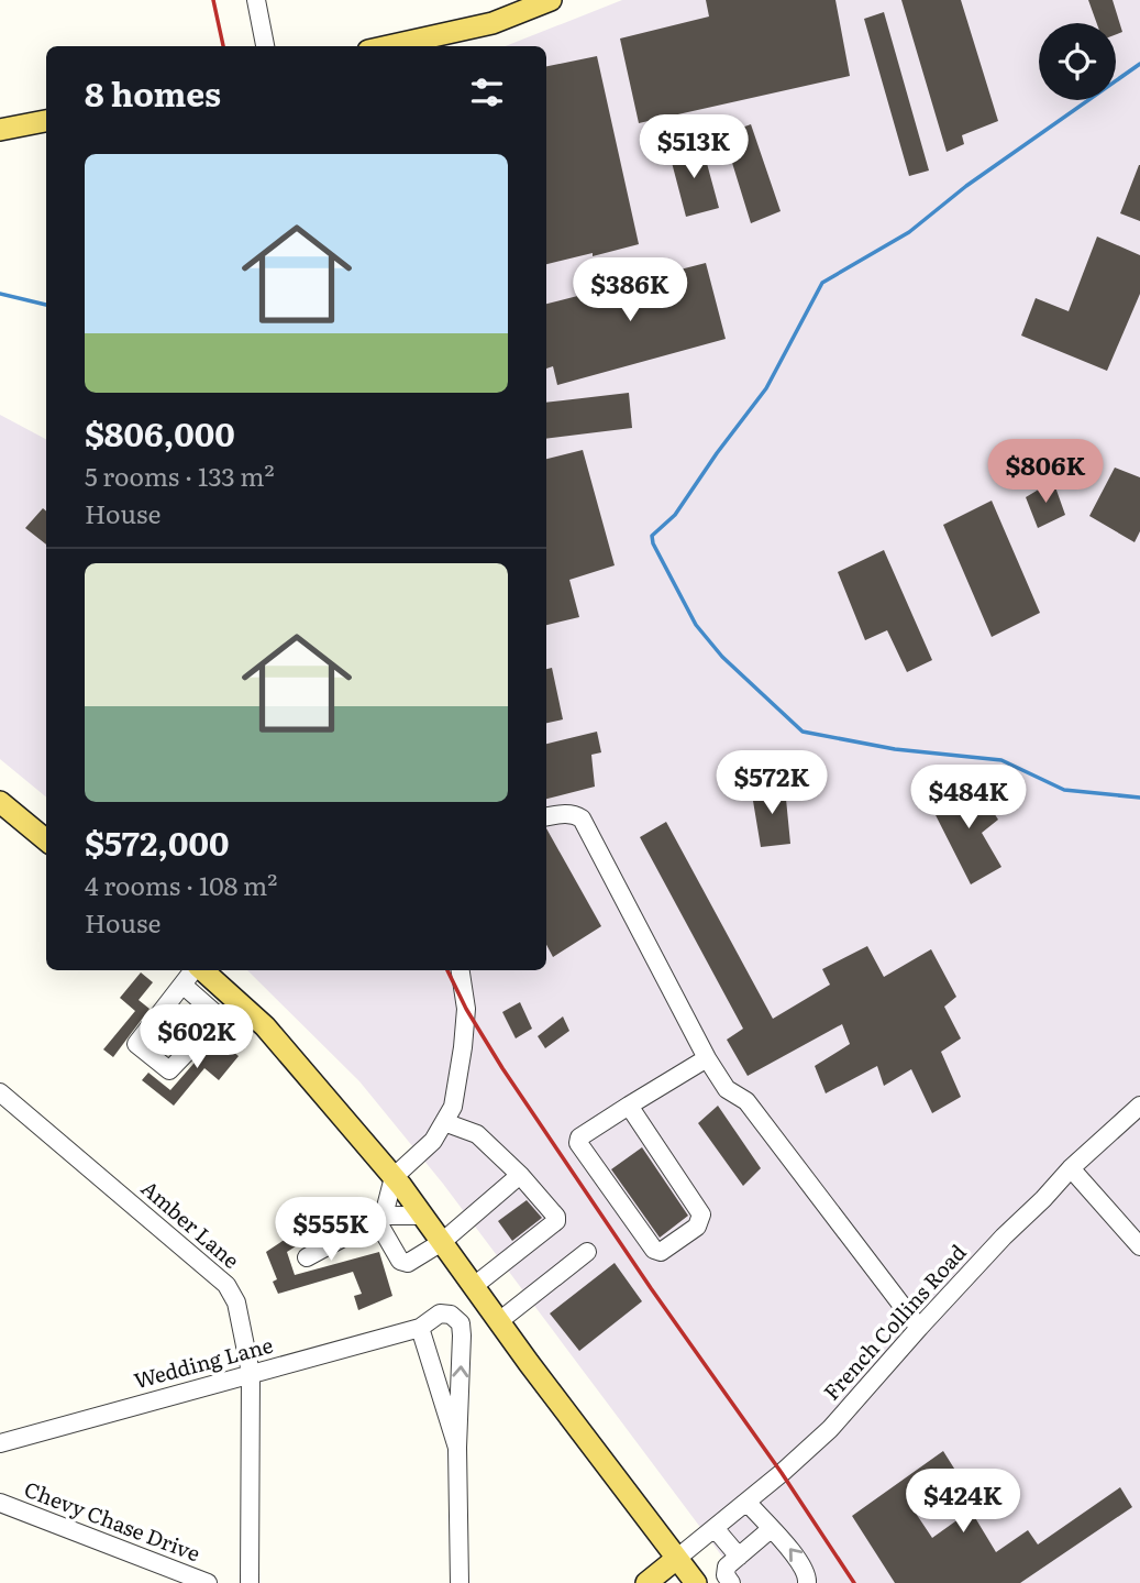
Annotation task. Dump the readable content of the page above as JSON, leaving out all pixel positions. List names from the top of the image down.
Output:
{
  "streets": {
    "street": [
      "Amber Lane",
      "French Collins Road",
      "Wedding Lane",
      "Chevy Chase Drive"
    ]
  },
  "crossings": [
    ["Amber Lane", "Wedding Lane"]
  ],
  "page": {
    "heading": "8 homes",
    "price": [
      "$513K",
      "$386K",
      "$806K",
      "$572K",
      "$484K",
      "$602K",
      "$555K",
      "$424K"
    ],
    "list": [
      {
        "name": "$806,000",
        "note": "5 rooms · 133 m² · House"
      },
      {
        "name": "$572,000",
        "note": "4 rooms · 108 m² · House"
      }
    ]
  }
}
